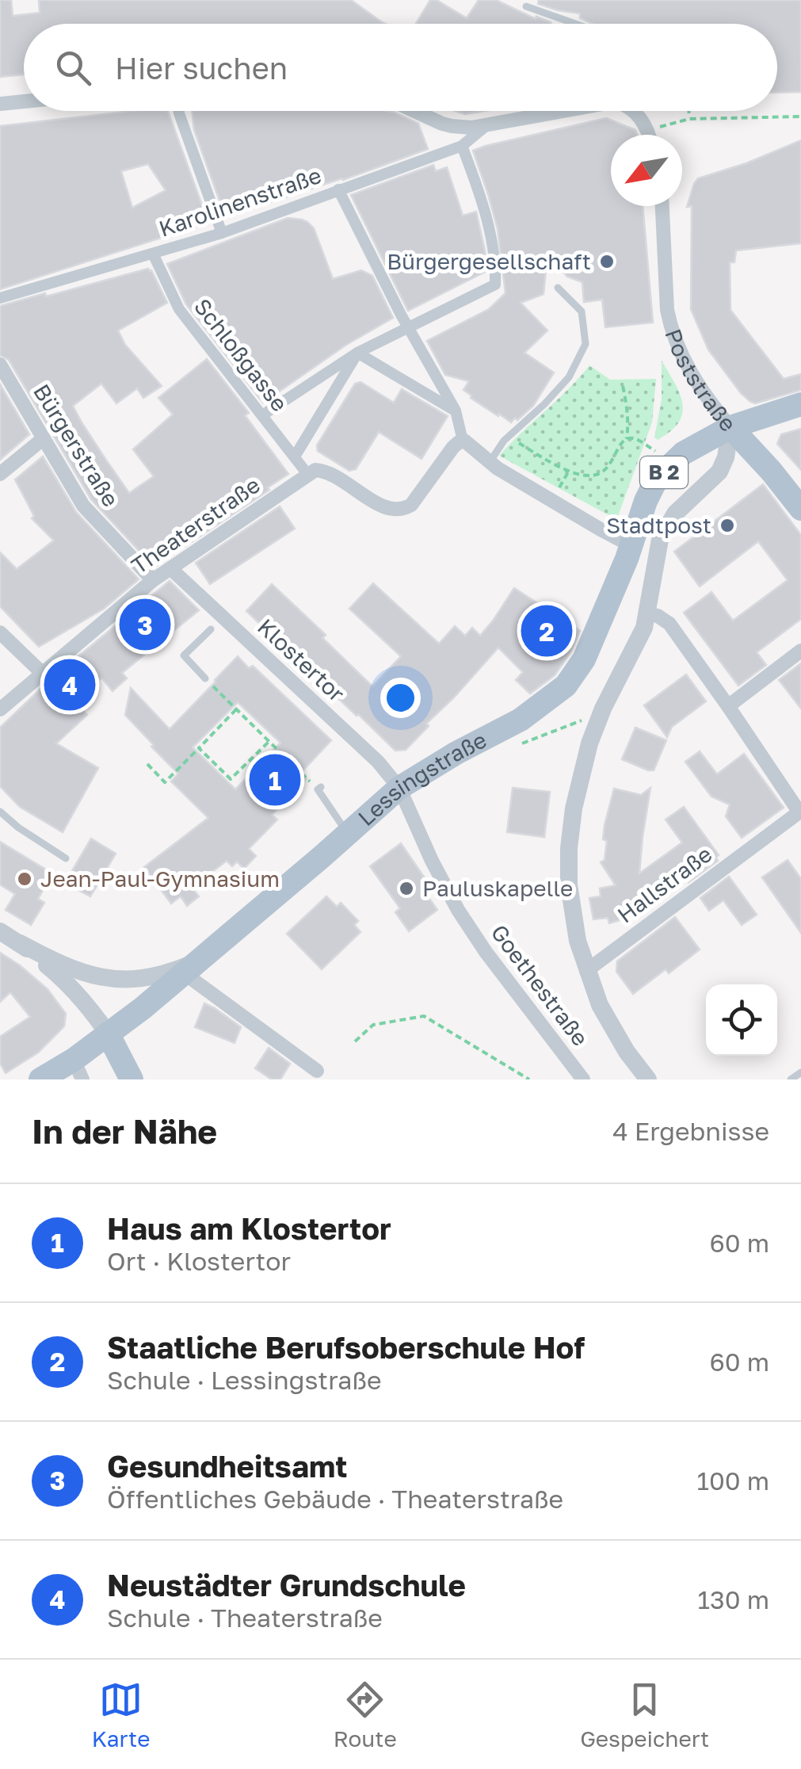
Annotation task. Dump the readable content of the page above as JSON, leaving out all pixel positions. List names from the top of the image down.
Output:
{
  "streets": {
    "main road": ["Poststraße", "B 2", "Lessingstraße"],
    "street": [
      "Karolinenstraße",
      "Schloßgasse",
      "Bürgerstraße",
      "Theaterstraße",
      "Klostertor",
      "Hallstraße",
      "Goethestraße"
    ]
  },
  "crossings": [
    ["Karolinenstraße", "Schloßgasse"],
    ["Schloßgasse", "Theaterstraße"],
    ["Poststraße", "B 2"],
    ["Poststraße", "Lessingstraße"],
    ["Bürgerstraße", "Theaterstraße"],
    ["B 2", "Lessingstraße"],
    ["Theaterstraße", "Klostertor"],
    ["Klostertor", "Lessingstraße"],
    ["Klostertor", "Goethestraße"],
    ["Lessingstraße", "Goethestraße"]
  ],
  "places": [
    "Bürgergesellschaft",
    "Stadtpost",
    "Jean-Paul-Gymnasium",
    "Pauluskapelle"
  ],
  "north": "bottom left",
  "page": {
    "search": "Hier suchen",
    "pins": [
      "3",
      "2",
      "4",
      "1"
    ],
    "heading": ["In der Nähe", "4 Ergebnisse"],
    "list": [
      {
        "mark": "1",
        "name": "Haus am Klostertor",
        "note": "Ort · Klostertor",
        "value": "60 m"
      },
      {
        "mark": "2",
        "name": "Staatliche Berufsoberschule Hof",
        "note": "Schule · Lessingstraße",
        "value": "60 m"
      },
      {
        "mark": "3",
        "name": "Gesundheitsamt",
        "note": "Öffentliches Gebäude · Theaterstraße",
        "value": "100 m"
      },
      {
        "mark": "4",
        "name": "Neustädter Grundschule",
        "note": "Schule · Theaterstraße",
        "value": "130 m"
      }
    ],
    "nav": ["Karte", "Route", "Gespeichert"]
  }
}
